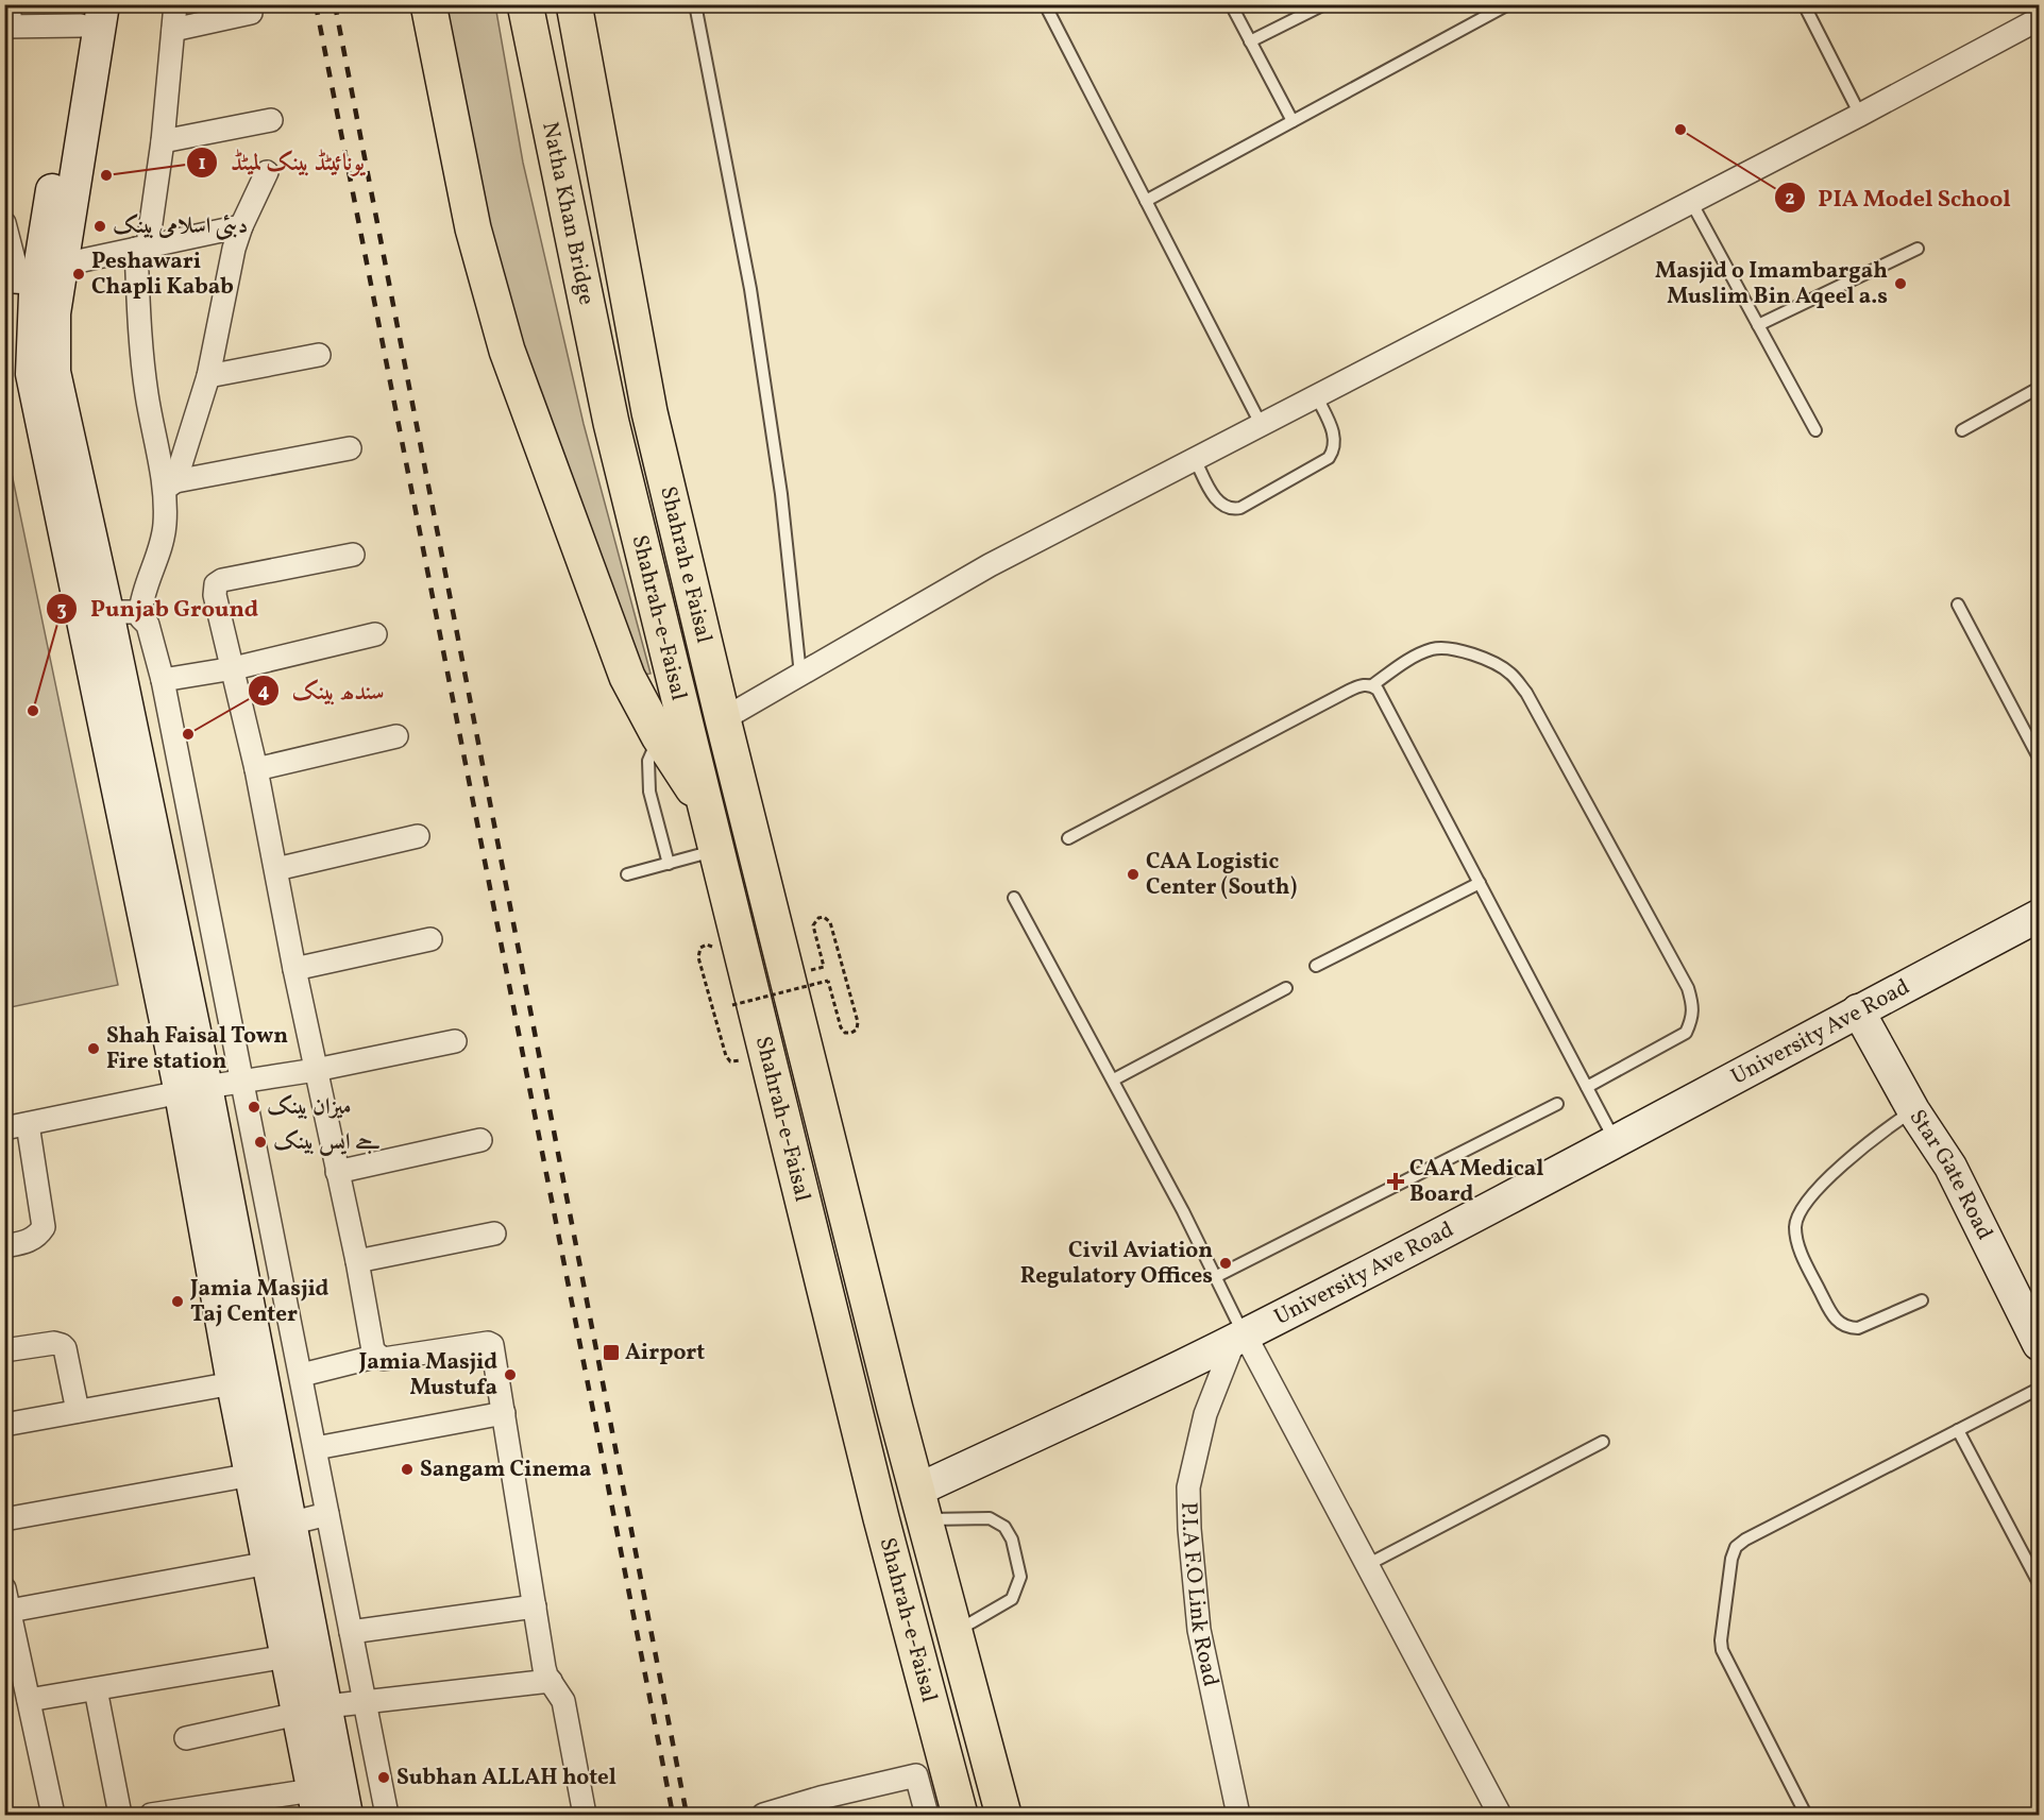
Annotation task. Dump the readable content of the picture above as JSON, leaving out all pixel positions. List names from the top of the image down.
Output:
{
  "streets": {
    "highway": ["Natha Khan Bridge", "Shahrah e Faisal", "Shahrah-e-Faisal"],
    "street": ["University Ave Road", "Star Gate Road", "P.I.A F.O Link Road"]
  },
  "crossings": [
    ["Natha Khan Bridge", "Shahrah e Faisal"],
    ["Natha Khan Bridge", "Shahrah-e-Faisal"],
    ["Shahrah e Faisal", "Shahrah-e-Faisal"],
    ["Shahrah-e-Faisal", "University Ave Road"],
    ["University Ave Road", "Star Gate Road"],
    ["University Ave Road", "P.I.A F.O Link Road"]
  ],
  "places": {
    "other": [
      "PIA Model School",
      "یونائیٹڈ بینک لمیٹڈ",
      "دبئی اسلامی بینک",
      "Peshawari Chapli Kabab",
      "Masjid o Imambargah Muslim Bin Aqeel a.s",
      "Punjab Ground",
      "سندھ بینک",
      "CAA Logistic Center (South)",
      "Shah Faisal Town Fire station",
      "میزان بینک",
      "جے ایس بینک",
      "Civil Aviation Regulatory Offices",
      "Jamia Masjid Taj Center",
      "Jamia Masjid Mustufa",
      "Sangam Cinema",
      "Subhan ALLAH hotel"
    ],
    "health": ["CAA Medical Board"],
    "transit": ["Airport"]
  }
}
